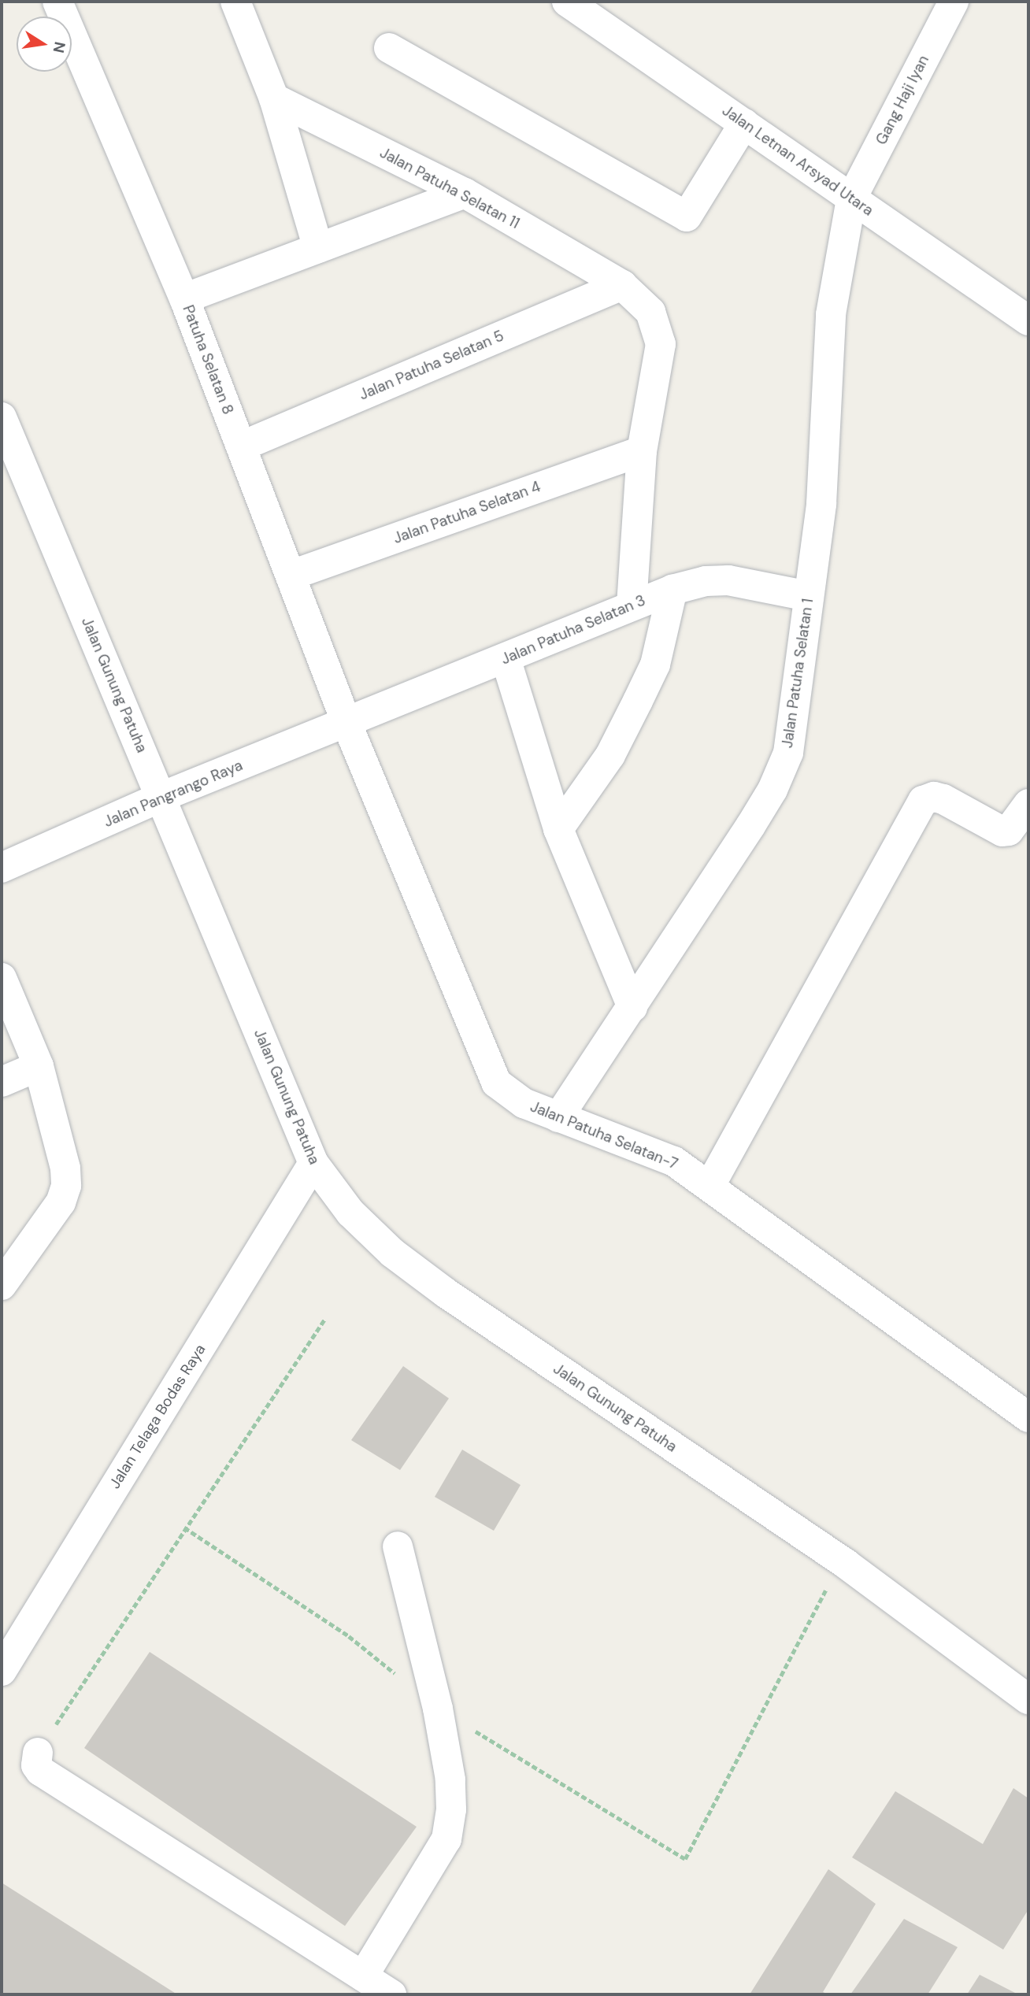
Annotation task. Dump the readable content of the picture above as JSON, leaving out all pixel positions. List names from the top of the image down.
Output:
{
  "streets": {
    "street": [
      "Gang Haji Iyan",
      "Jalan Letnan Arsyad Utara",
      "Jalan Patuha Selatan 11",
      "Patuha Selatan 8",
      "Jalan Patuha Selatan 5",
      "Jalan Patuha Selatan 4",
      "Jalan Patuha Selatan 3",
      "Jalan Patuha Selatan 1",
      "Jalan Gunung Patuha",
      "Jalan Pangrango Raya",
      "Jalan Patuha Selatan-7",
      "Jalan Telaga Bodas Raya"
    ]
  },
  "crossings": [
    ["Gang Haji Iyan", "Jalan Letnan Arsyad Utara"],
    ["Gang Haji Iyan", "Jalan Patuha Selatan 1"],
    ["Jalan Letnan Arsyad Utara", "Jalan Patuha Selatan 1"],
    ["Jalan Patuha Selatan 11", "Jalan Patuha Selatan 5"],
    ["Jalan Patuha Selatan 11", "Jalan Patuha Selatan 4"],
    ["Jalan Patuha Selatan 11", "Jalan Patuha Selatan 3"],
    ["Patuha Selatan 8", "Jalan Patuha Selatan 5"],
    ["Patuha Selatan 8", "Jalan Patuha Selatan 4"],
    ["Patuha Selatan 8", "Jalan Patuha Selatan 3"],
    ["Patuha Selatan 8", "Jalan Pangrango Raya"],
    ["Patuha Selatan 8", "Jalan Patuha Selatan-7"],
    ["Jalan Patuha Selatan 3", "Jalan Patuha Selatan 1"],
    ["Jalan Patuha Selatan 3", "Jalan Pangrango Raya"],
    ["Jalan Patuha Selatan 3", "Jalan Patuha Selatan-7"],
    ["Jalan Patuha Selatan 1", "Jalan Patuha Selatan-7"],
    ["Jalan Gunung Patuha", "Jalan Pangrango Raya"],
    ["Jalan Gunung Patuha", "Jalan Telaga Bodas Raya"],
    ["Jalan Pangrango Raya", "Jalan Patuha Selatan-7"]
  ],
  "north": "right"
}
